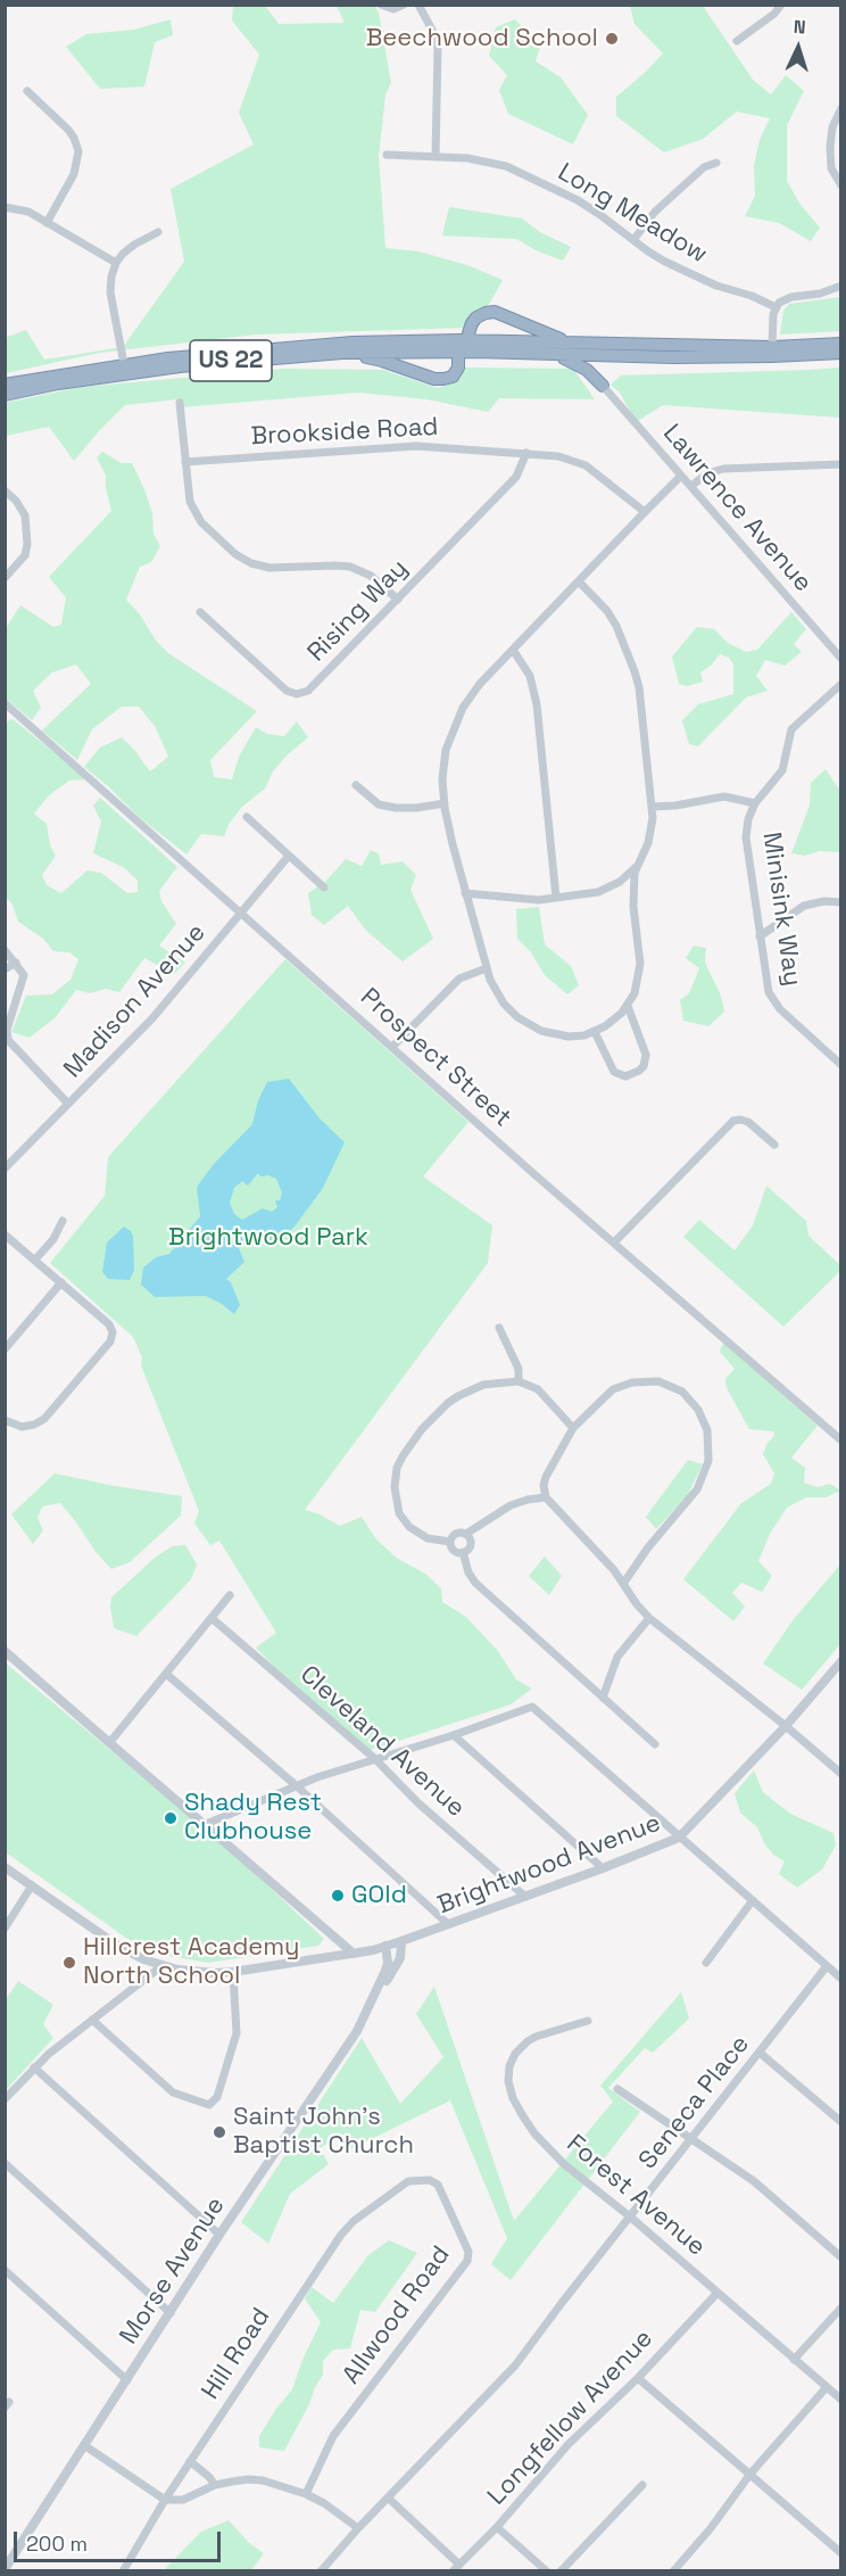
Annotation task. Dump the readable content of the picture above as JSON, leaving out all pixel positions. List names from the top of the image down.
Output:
{
  "streets": {
    "highway": ["US 22"],
    "street": [
      "Long Meadow",
      "Brookside Road",
      "Lawrence Avenue",
      "Rising Way",
      "Minisink Way",
      "Madison Avenue",
      "Prospect Street",
      "Cleveland Avenue",
      "Brightwood Avenue",
      "Seneca Place",
      "Forest Avenue",
      "Morse Avenue",
      "Allwood Road",
      "Hill Road",
      "Longfellow Avenue"
    ]
  },
  "crossings": [
    ["Brookside Road", "Rising Way"],
    ["Madison Avenue", "Prospect Street"],
    ["Cleveland Avenue", "Brightwood Avenue"],
    ["Brightwood Avenue", "Morse Avenue"],
    ["Seneca Place", "Forest Avenue"],
    ["Forest Avenue", "Longfellow Avenue"],
    ["Allwood Road", "Hill Road"]
  ],
  "parks": ["Brightwood Park"],
  "places": [
    "Beechwood School",
    "Shady Rest Clubhouse",
    "GOld",
    "Hillcrest Academy North School",
    "Saint John's Baptist Church"
  ],
  "scale_bar": "200 m",
  "north": "top"
}
